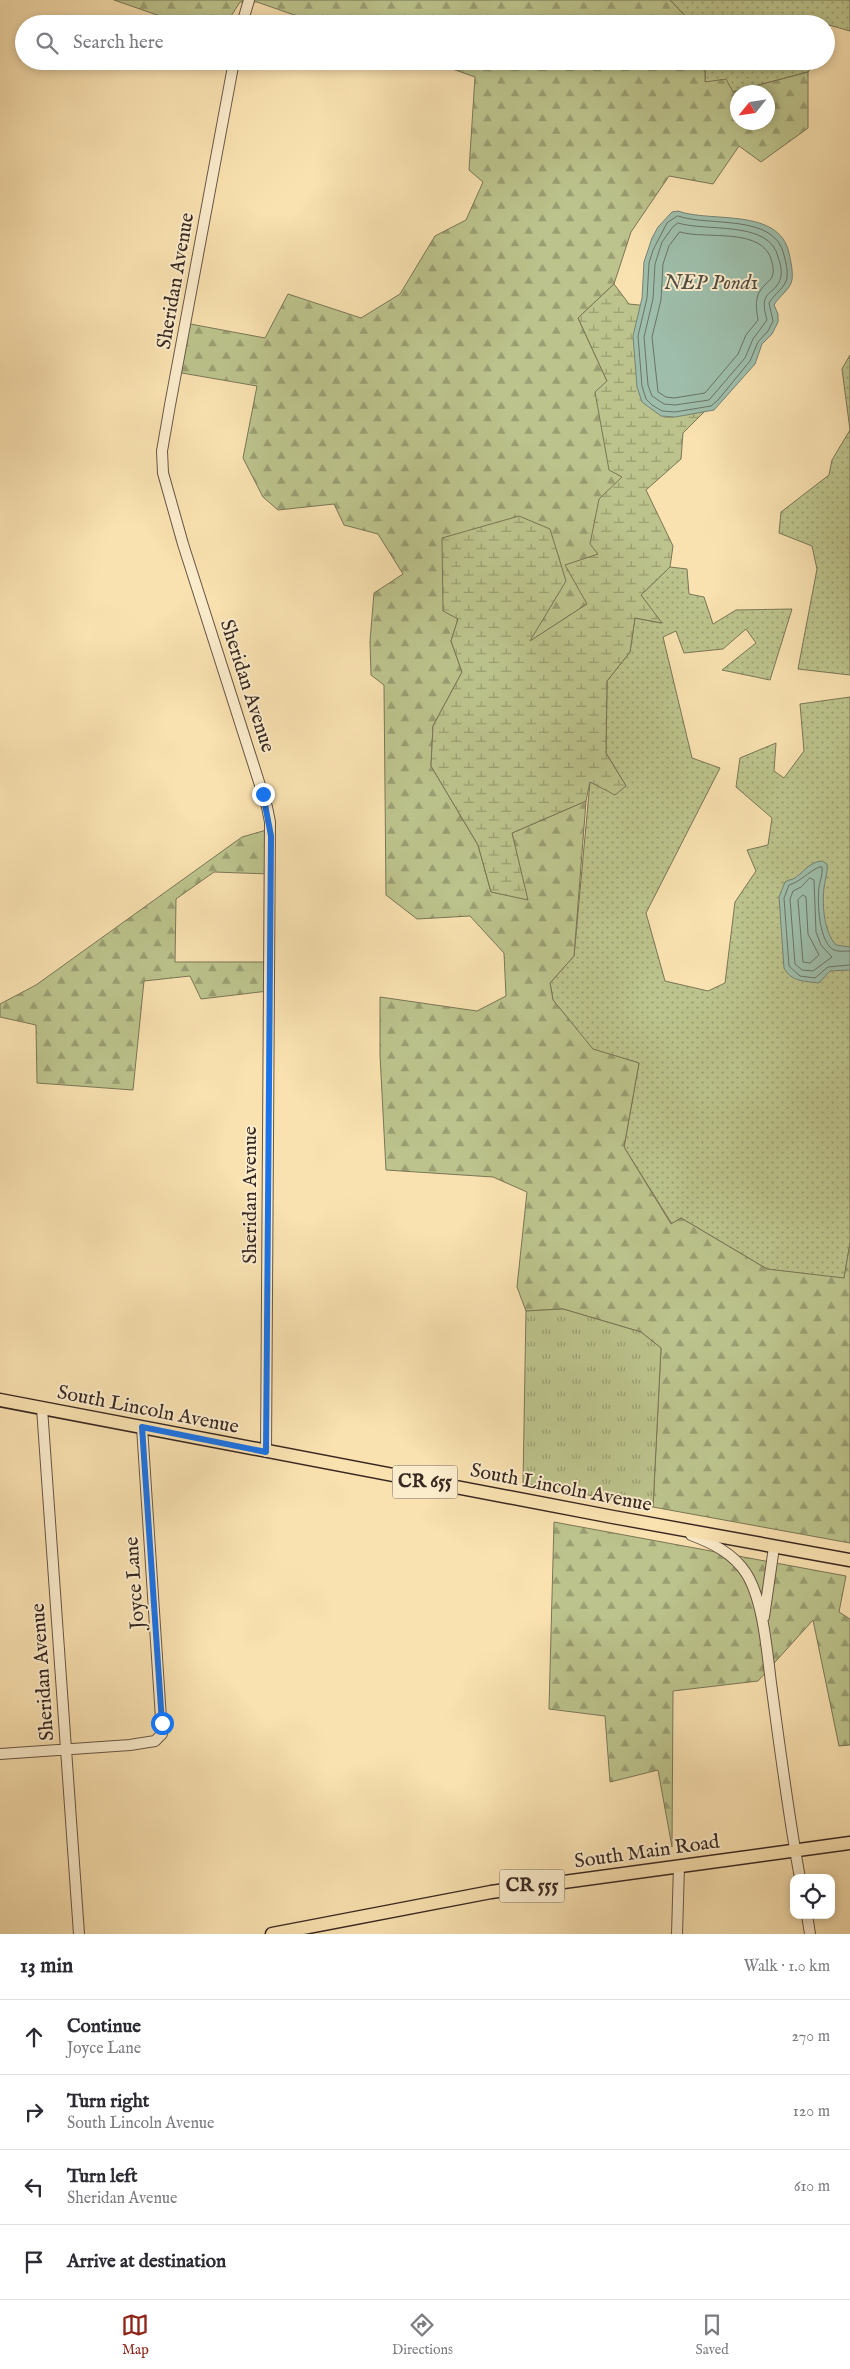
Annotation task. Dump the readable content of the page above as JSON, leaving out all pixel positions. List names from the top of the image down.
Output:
{
  "streets": {
    "main road": [
      "South Lincoln Avenue",
      "CR 655",
      "South Main Road",
      "CR 555"
    ],
    "street": ["Sheridan Avenue", "Joyce Lane"]
  },
  "crossings": [
    ["Sheridan Avenue", "South Lincoln Avenue"],
    ["Sheridan Avenue", "Joyce Lane"],
    ["South Lincoln Avenue", "Joyce Lane"]
  ],
  "water": ["NEP Pond1"],
  "north": "bottom left",
  "page": {
    "search": "Search here",
    "heading": ["13 min", "Walk · 1.0 km"],
    "list": [
      ["Continue", "Joyce Lane", "270 m"],
      ["Turn right", "South Lincoln Avenue", "120 m"],
      ["Turn left", "Sheridan Avenue", "610 m"],
      "Arrive at destination"
    ],
    "nav": ["Map", "Directions", "Saved"]
  }
}
